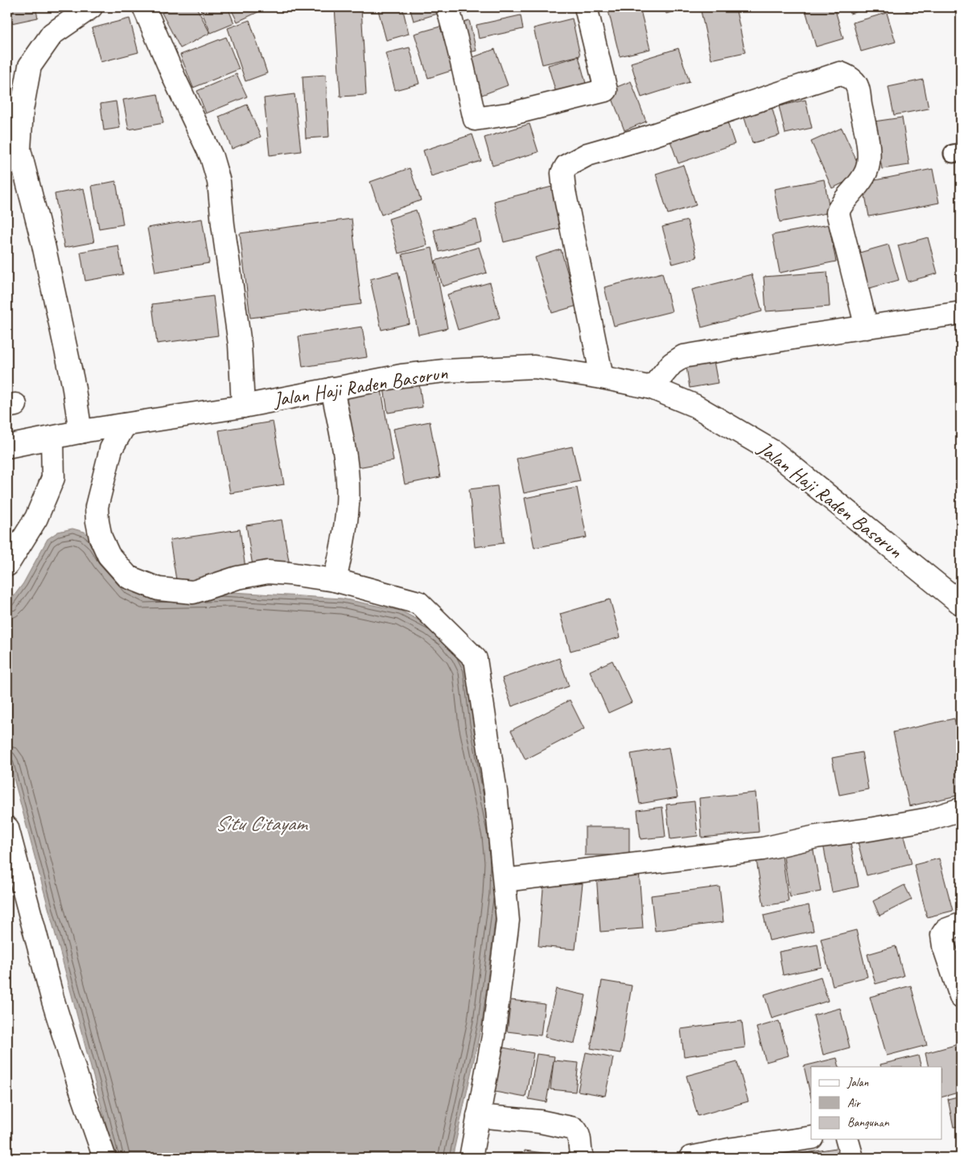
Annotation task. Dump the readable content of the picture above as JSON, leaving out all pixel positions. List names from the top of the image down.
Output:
{
  "streets": {
    "street": ["Jalan Haji Raden Basorun"]
  },
  "water": ["Situ Citayam"],
  "legend": ["Jalan", "Air", "Bangunan"]
}
